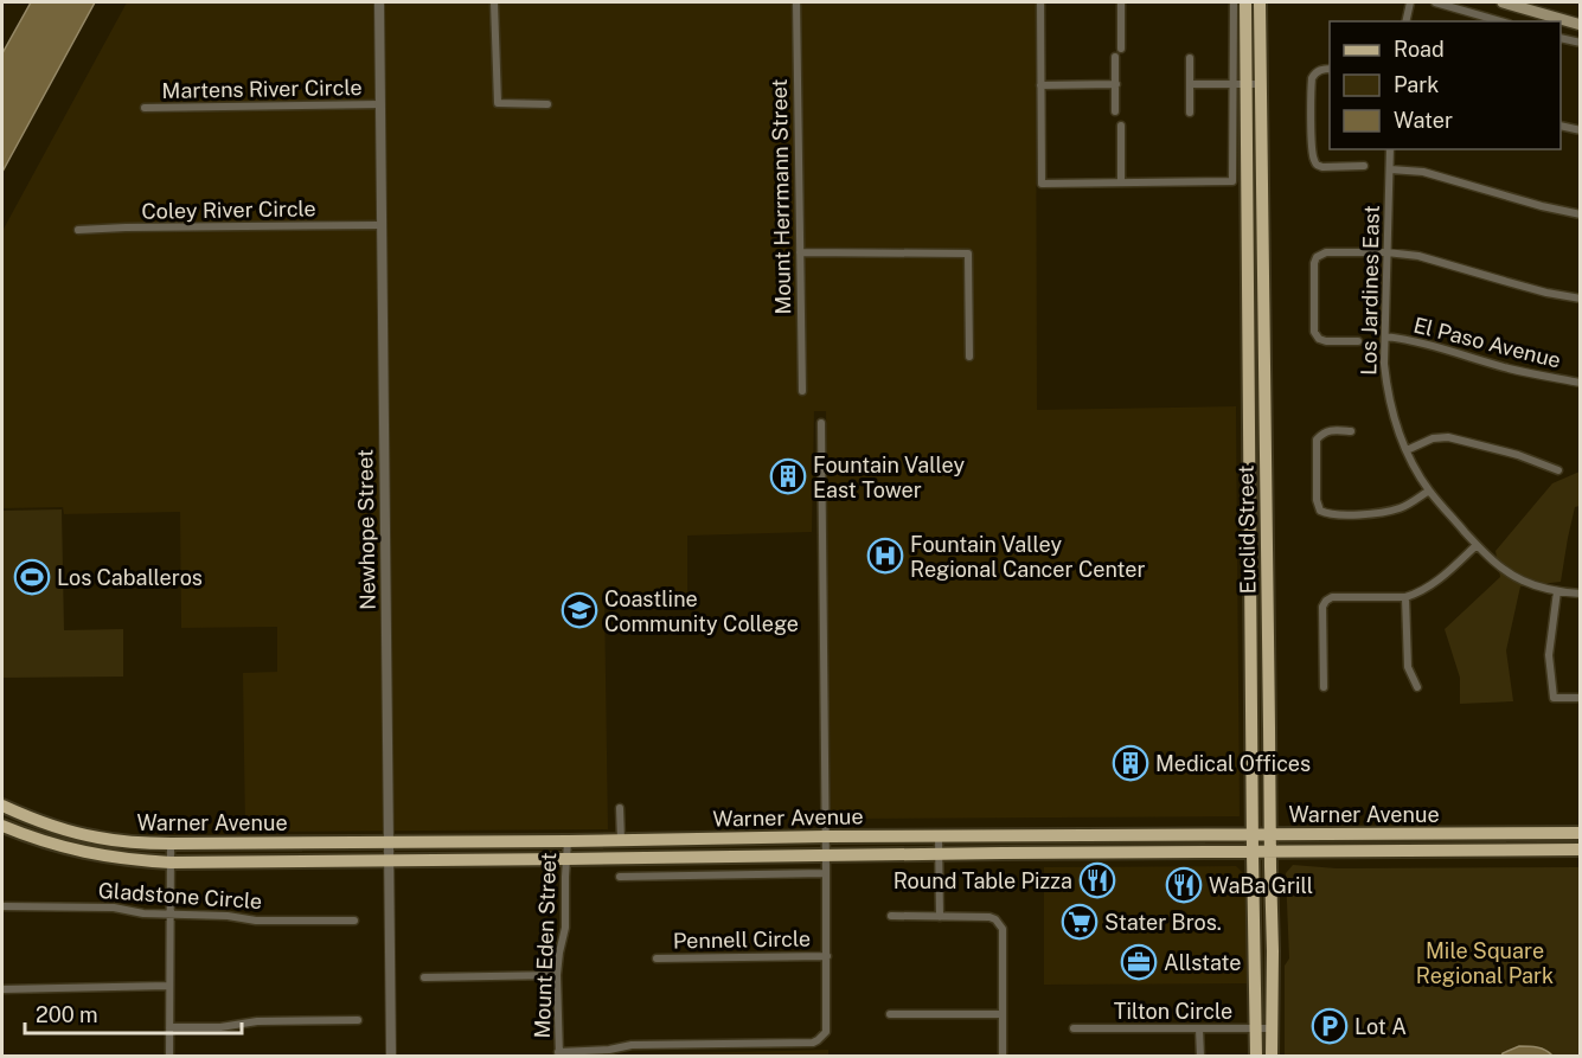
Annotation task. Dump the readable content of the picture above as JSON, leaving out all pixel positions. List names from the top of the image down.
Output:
{
  "streets": {
    "main road": ["Euclid Street", "Warner Avenue"],
    "street": [
      "Martens River Circle",
      "Mount Herrmann Street",
      "Coley River Circle",
      "Los Jardines East",
      "El Paso Avenue",
      "Newhope Street",
      "Gladstone Circle",
      "Pennell Circle",
      "Mount Eden Street",
      "Tilton Circle"
    ]
  },
  "crossings": [
    ["Martens River Circle", "Newhope Street"],
    ["Coley River Circle", "Newhope Street"],
    ["Los Jardines East", "El Paso Avenue"],
    ["Newhope Street", "Warner Avenue"],
    ["Euclid Street", "Warner Avenue"],
    ["Euclid Street", "Tilton Circle"],
    ["Warner Avenue", "Mount Eden Street"]
  ],
  "parks": ["Mile Square Regional Park"],
  "places": {
    "building": ["Fountain Valley East Tower", "Medical Offices"],
    "hospital": ["Fountain Valley Regional Cancer Center"],
    "sports": ["Los Caballeros"],
    "school or university": ["Coastline Community College"],
    "restaurant": ["Round Table Pizza", "WaBa Grill"],
    "supermarket": ["Stater Bros."],
    "office": ["Allstate"],
    "parking": ["Lot A"]
  },
  "legend": ["Road", "Park", "Water"],
  "scale_bar": "200 m"
}
